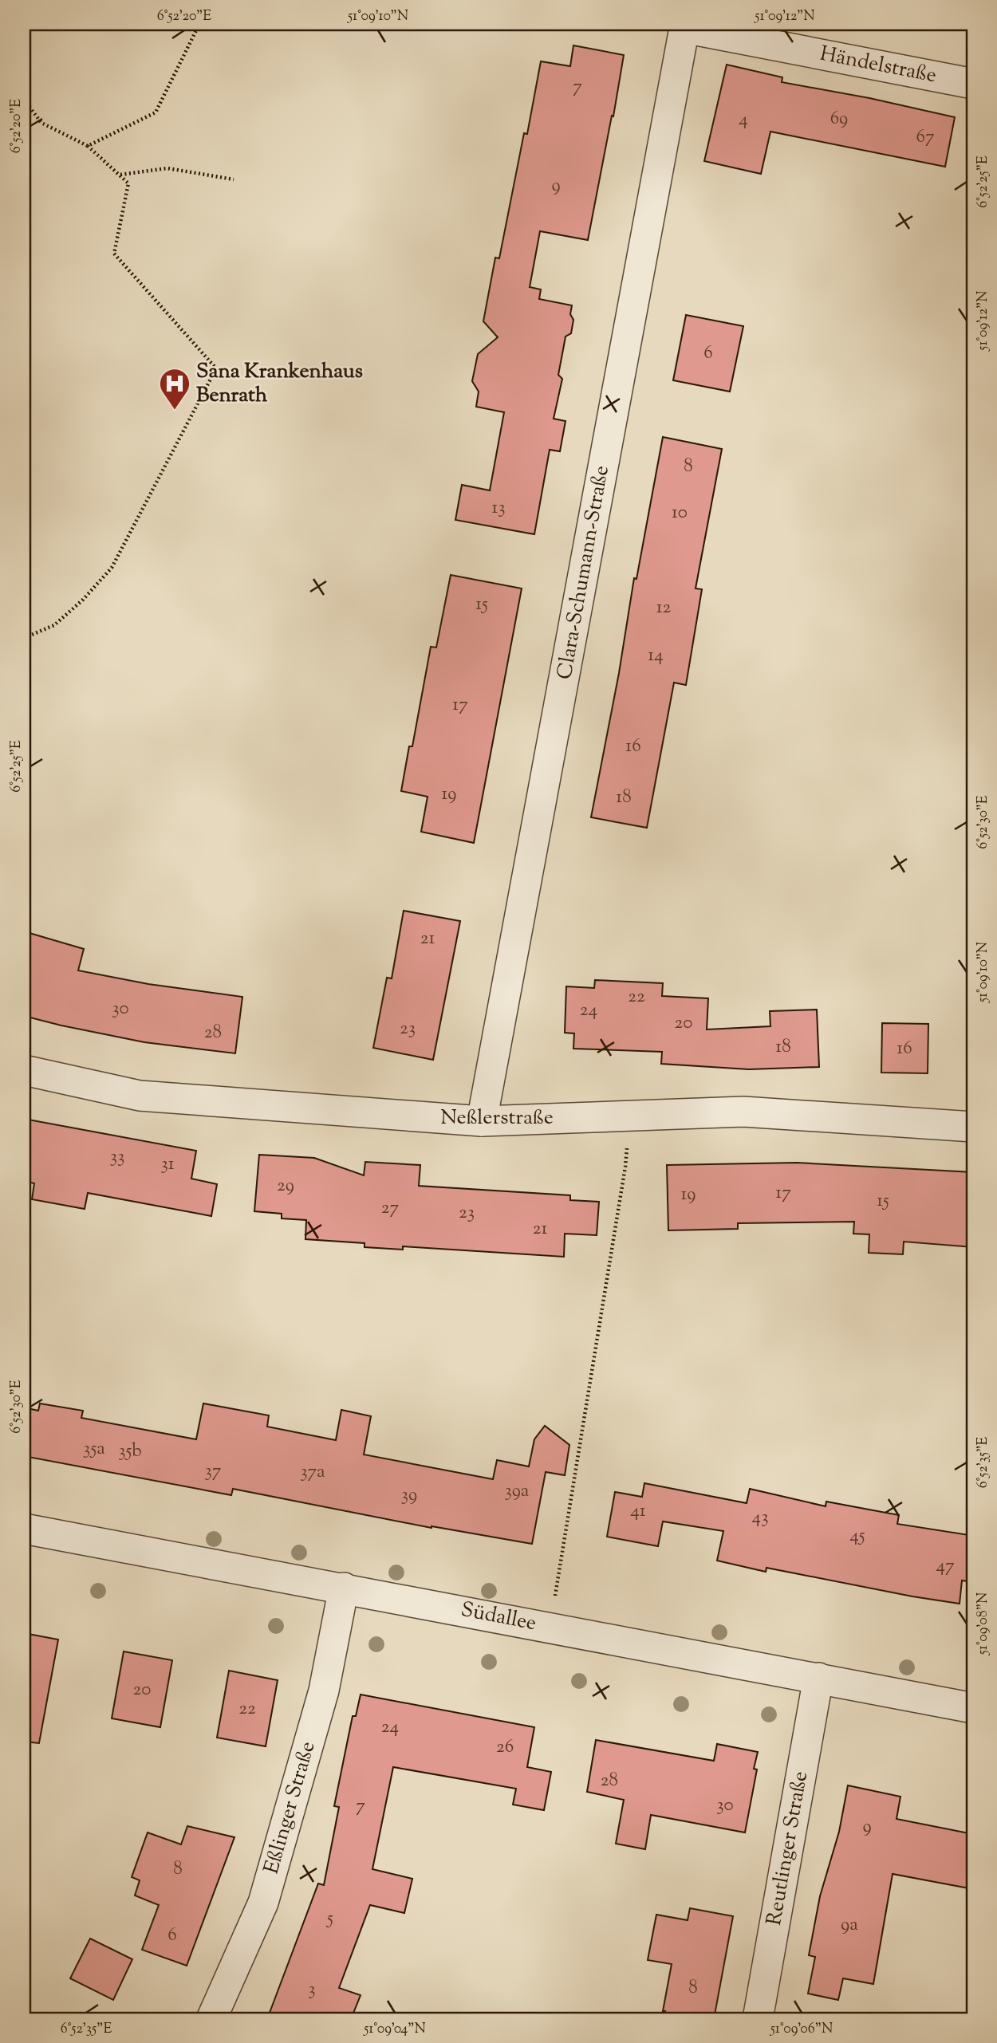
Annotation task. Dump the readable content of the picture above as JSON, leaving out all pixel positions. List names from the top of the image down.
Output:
{
  "streets": {
    "street": [
      "Händelstraße",
      "Clara-Schumann-Straße",
      "Neßlerstraße",
      "Südallee",
      "Eßlinger Straße",
      "Reutlinger Straße"
    ]
  },
  "crossings": [
    ["Händelstraße", "Clara-Schumann-Straße"],
    ["Clara-Schumann-Straße", "Neßlerstraße"],
    ["Südallee", "Eßlinger Straße"],
    ["Südallee", "Reutlinger Straße"]
  ],
  "places": {
    "hospital": ["Sana Krankenhaus Benrath"]
  },
  "house_numbers": [
    "7",
    "69",
    "4",
    "67",
    "9",
    "6",
    "8",
    "13",
    "10",
    "15",
    "12",
    "14",
    "17",
    "16",
    "19",
    "18",
    "21",
    "22",
    "30",
    "24",
    "20",
    "23",
    "28",
    "18",
    "16",
    "33",
    "31",
    "29",
    "17",
    "19",
    "15",
    "27",
    "23",
    "21",
    "35a",
    "35b",
    "37",
    "37a",
    "39a",
    "39",
    "41",
    "43",
    "45",
    "47",
    "20",
    "22",
    "24",
    "26",
    "28",
    "30",
    "7",
    "9",
    "8",
    "5",
    "9a",
    "6",
    "8",
    "3"
  ],
  "coordinates": [
    "6°52'20\"E",
    "51°09'10\"N",
    "51°09'12\"N",
    "6°52'25\"E",
    "6°52'30\"E",
    "6°52'35\"E",
    "51°09'08\"N",
    "51°09'04\"N",
    "51°09'06\"N"
  ]
}
